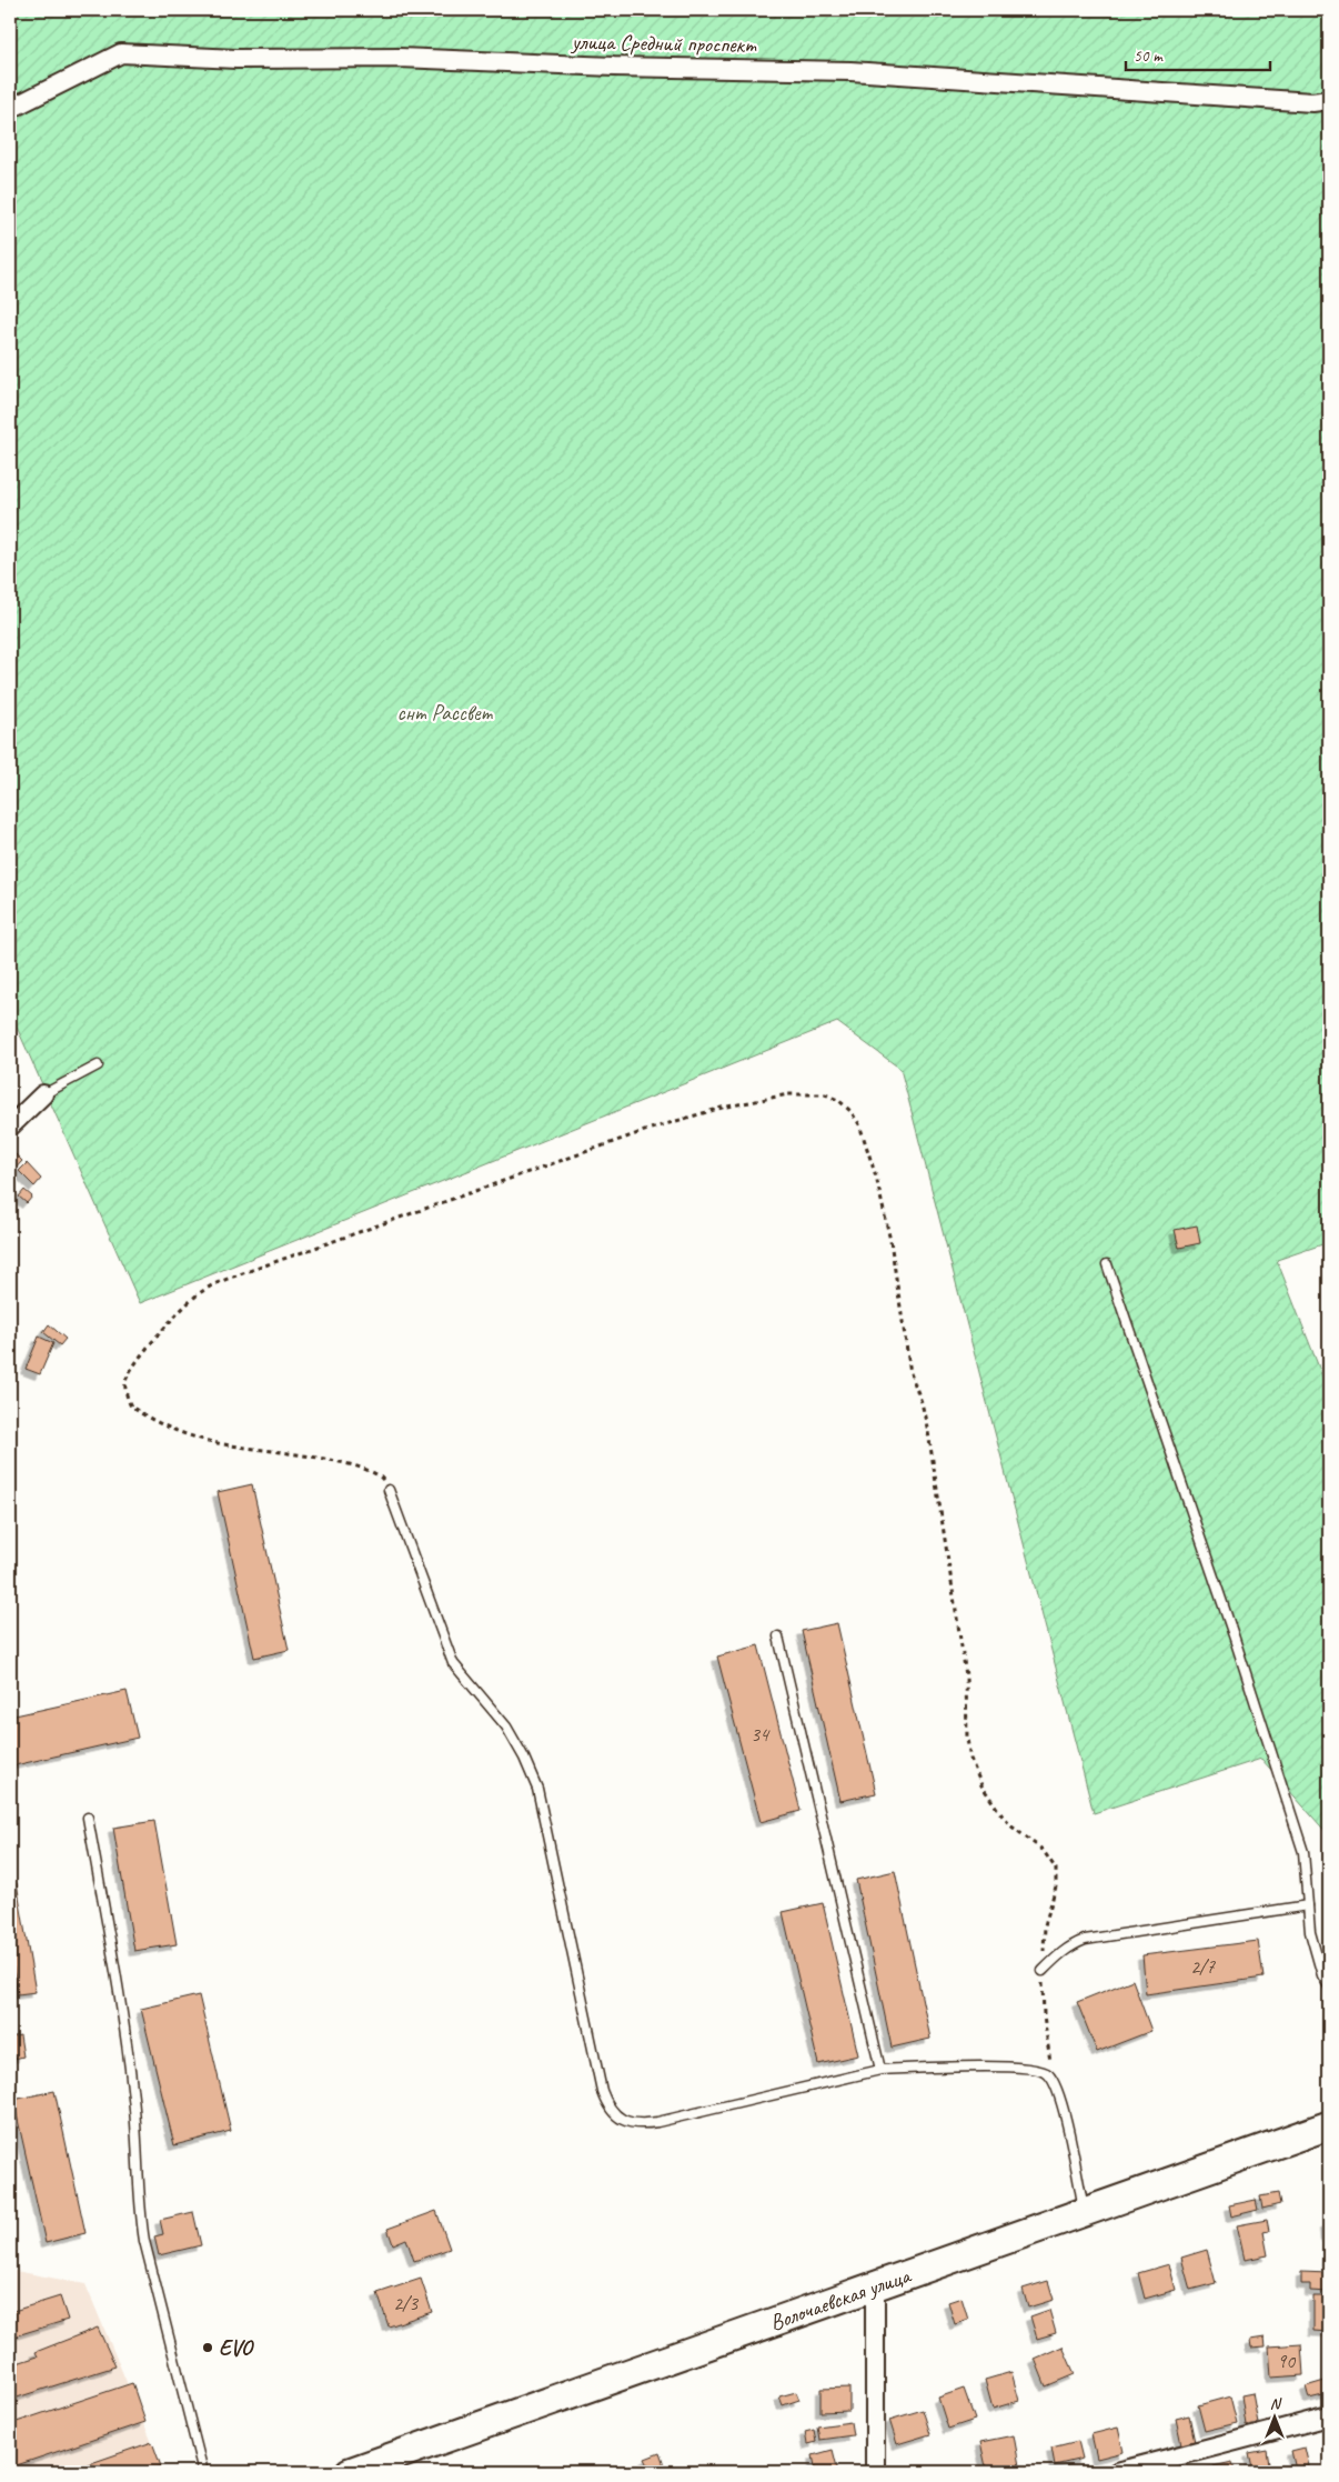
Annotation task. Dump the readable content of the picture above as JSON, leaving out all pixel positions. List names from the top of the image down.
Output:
{
  "streets": {
    "main road": ["Волочаевская улица"],
    "street": ["улица Средний проспект"]
  },
  "parks": ["снт Рассвет"],
  "places": ["EVO"],
  "house_numbers": [
    "34",
    "2/7",
    "2/3",
    "90"
  ],
  "scale_bar": "50 m",
  "north": "top"
}
